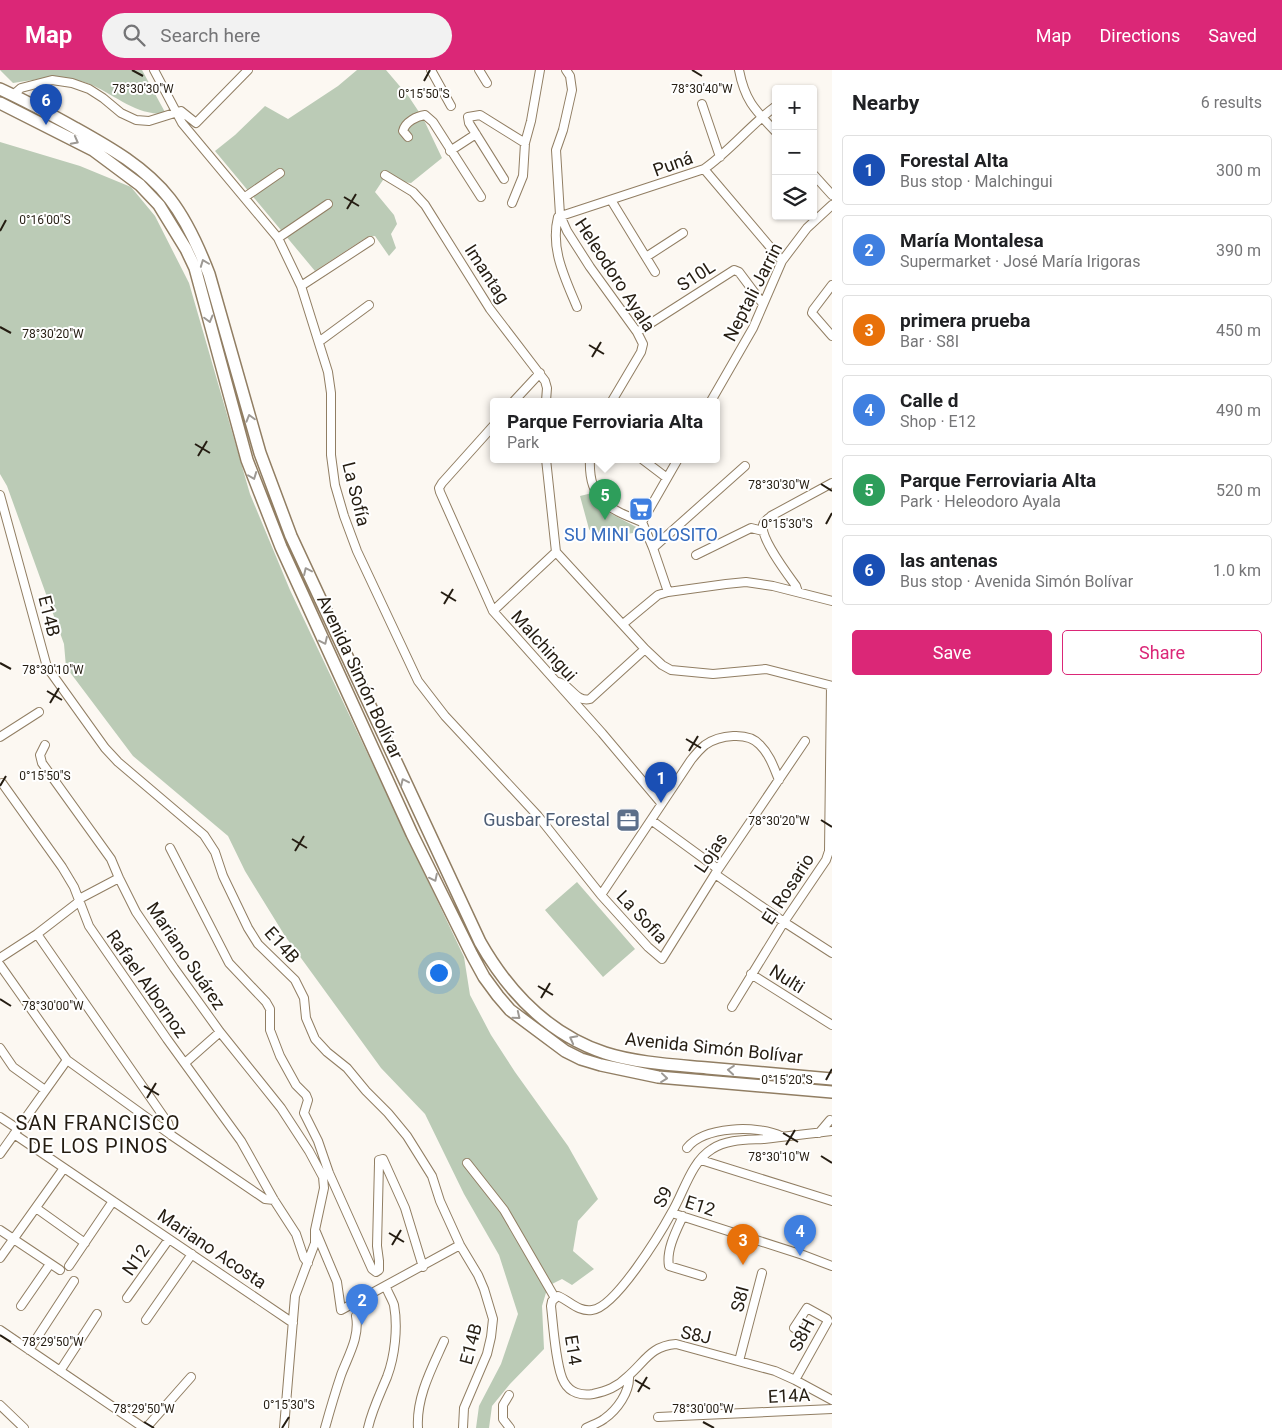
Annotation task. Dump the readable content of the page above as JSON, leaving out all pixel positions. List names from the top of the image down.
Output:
{
  "streets": {
    "highway": ["Avenida Simón Bolívar"],
    "street": [
      "Puná",
      "Imantag",
      "Heleodoro Ayala",
      "S10L",
      "Neptali Jarrin",
      "La Sofía",
      "E14B",
      "Malchingui",
      "Lojas",
      "El Rosario",
      "La Sofia",
      "Mariano Suárez",
      "Nulti",
      "Rafael Albornoz",
      "S9",
      "E12",
      "Mariano Acosta",
      "N12",
      "S8I",
      "S8J",
      "S8H",
      "E14",
      "E14A"
    ]
  },
  "crossings": [
    ["Puná", "Heleodoro Ayala"],
    ["Heleodoro Ayala", "S10L"],
    ["S10L", "Neptali Jarrin"],
    ["La Sofía", "La Sofia"],
    ["Lojas", "La Sofia"],
    ["El Rosario", "Nulti"],
    ["S9", "E12"],
    ["S9", "E14"],
    ["Mariano Acosta", "N12"],
    ["S8I", "S8J"],
    ["S8J", "S8H"],
    ["S8J", "E14"]
  ],
  "districts": ["SAN FRANCISCO DE LOS PINOS"],
  "places": {
    "supermarket": ["SU MINI GOLOSITO"],
    "office": ["Gusbar Forestal"]
  },
  "page": {
    "header": "Map",
    "search": "Search here",
    "nav": ["Map", "Directions", "Saved"],
    "heading": ["Nearby", "6 results"],
    "pins": [
      "6",
      "5",
      "1",
      "4",
      "3",
      "2"
    ],
    "map_buttons": ["+", "−"],
    "list": [
      {
        "mark": "1",
        "name": "Forestal Alta",
        "note": "Bus stop · Malchingui",
        "value": "300 m"
      },
      {
        "mark": "2",
        "name": "María Montalesa",
        "note": "Supermarket · José María Irigoras",
        "value": "390 m"
      },
      {
        "mark": "3",
        "name": "primera prueba",
        "note": "Bar · S8I",
        "value": "450 m"
      },
      {
        "mark": "4",
        "name": "Calle d",
        "note": "Shop · E12",
        "value": "490 m"
      },
      {
        "mark": "5",
        "name": "Parque Ferroviaria Alta",
        "note": "Park · Heleodoro Ayala",
        "value": "520 m"
      },
      {
        "mark": "6",
        "name": "las antenas",
        "note": "Bus stop · Avenida Simón Bolívar",
        "value": "1.0 km"
      }
    ],
    "popup": ["Parque Ferroviaria Alta", "Park"],
    "buttons": ["Save", "Share"]
  },
  "coordinates": [
    "78°30'30\"W",
    "78°30'40\"W",
    "0°15'50\"S",
    "0°16'00\"S",
    "78°30'20\"W",
    "0°15'30\"S",
    "78°30'10\"W",
    "78°30'00\"W",
    "0°15'20\"S",
    "78°29'50\"W"
  ]
}
